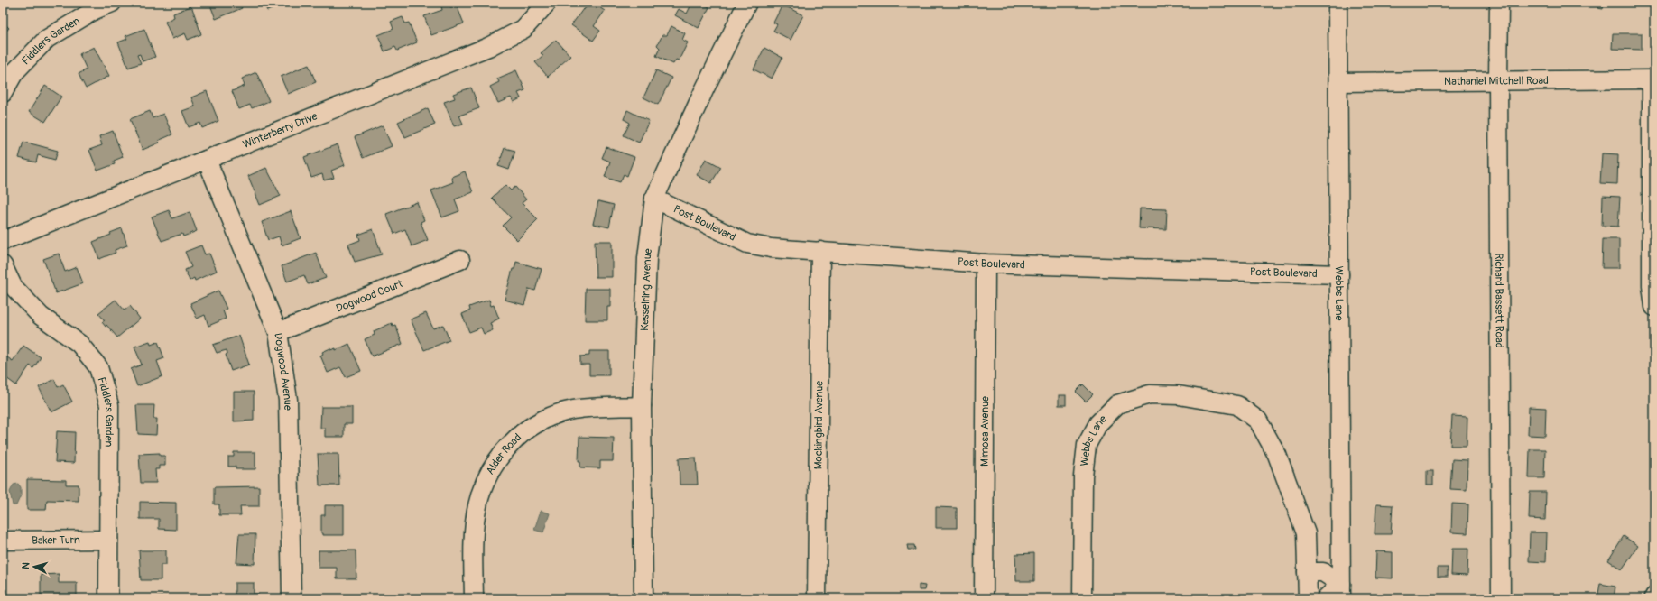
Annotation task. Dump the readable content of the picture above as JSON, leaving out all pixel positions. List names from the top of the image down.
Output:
{
  "streets": {
    "street": [
      "Fiddlers Garden",
      "Nathaniel Mitchell Road",
      "Winterberry Drive",
      "Post Boulevard",
      "Kesselring Avenue",
      "Webbs Lane",
      "Dogwood Court",
      "Richard Bassett Road",
      "Dogwood Avenue",
      "Mockingbird Avenue",
      "Mimosa Avenue",
      "Alder Road",
      "Baker Turn"
    ]
  },
  "crossings": [
    ["Fiddlers Garden", "Baker Turn"],
    ["Nathaniel Mitchell Road", "Webbs Lane"],
    ["Nathaniel Mitchell Road", "Richard Bassett Road"],
    ["Winterberry Drive", "Dogwood Avenue"],
    ["Post Boulevard", "Kesselring Avenue"],
    ["Post Boulevard", "Webbs Lane"],
    ["Post Boulevard", "Mockingbird Avenue"],
    ["Post Boulevard", "Mimosa Avenue"],
    ["Kesselring Avenue", "Alder Road"],
    ["Dogwood Court", "Dogwood Avenue"]
  ],
  "north": "left"
}
